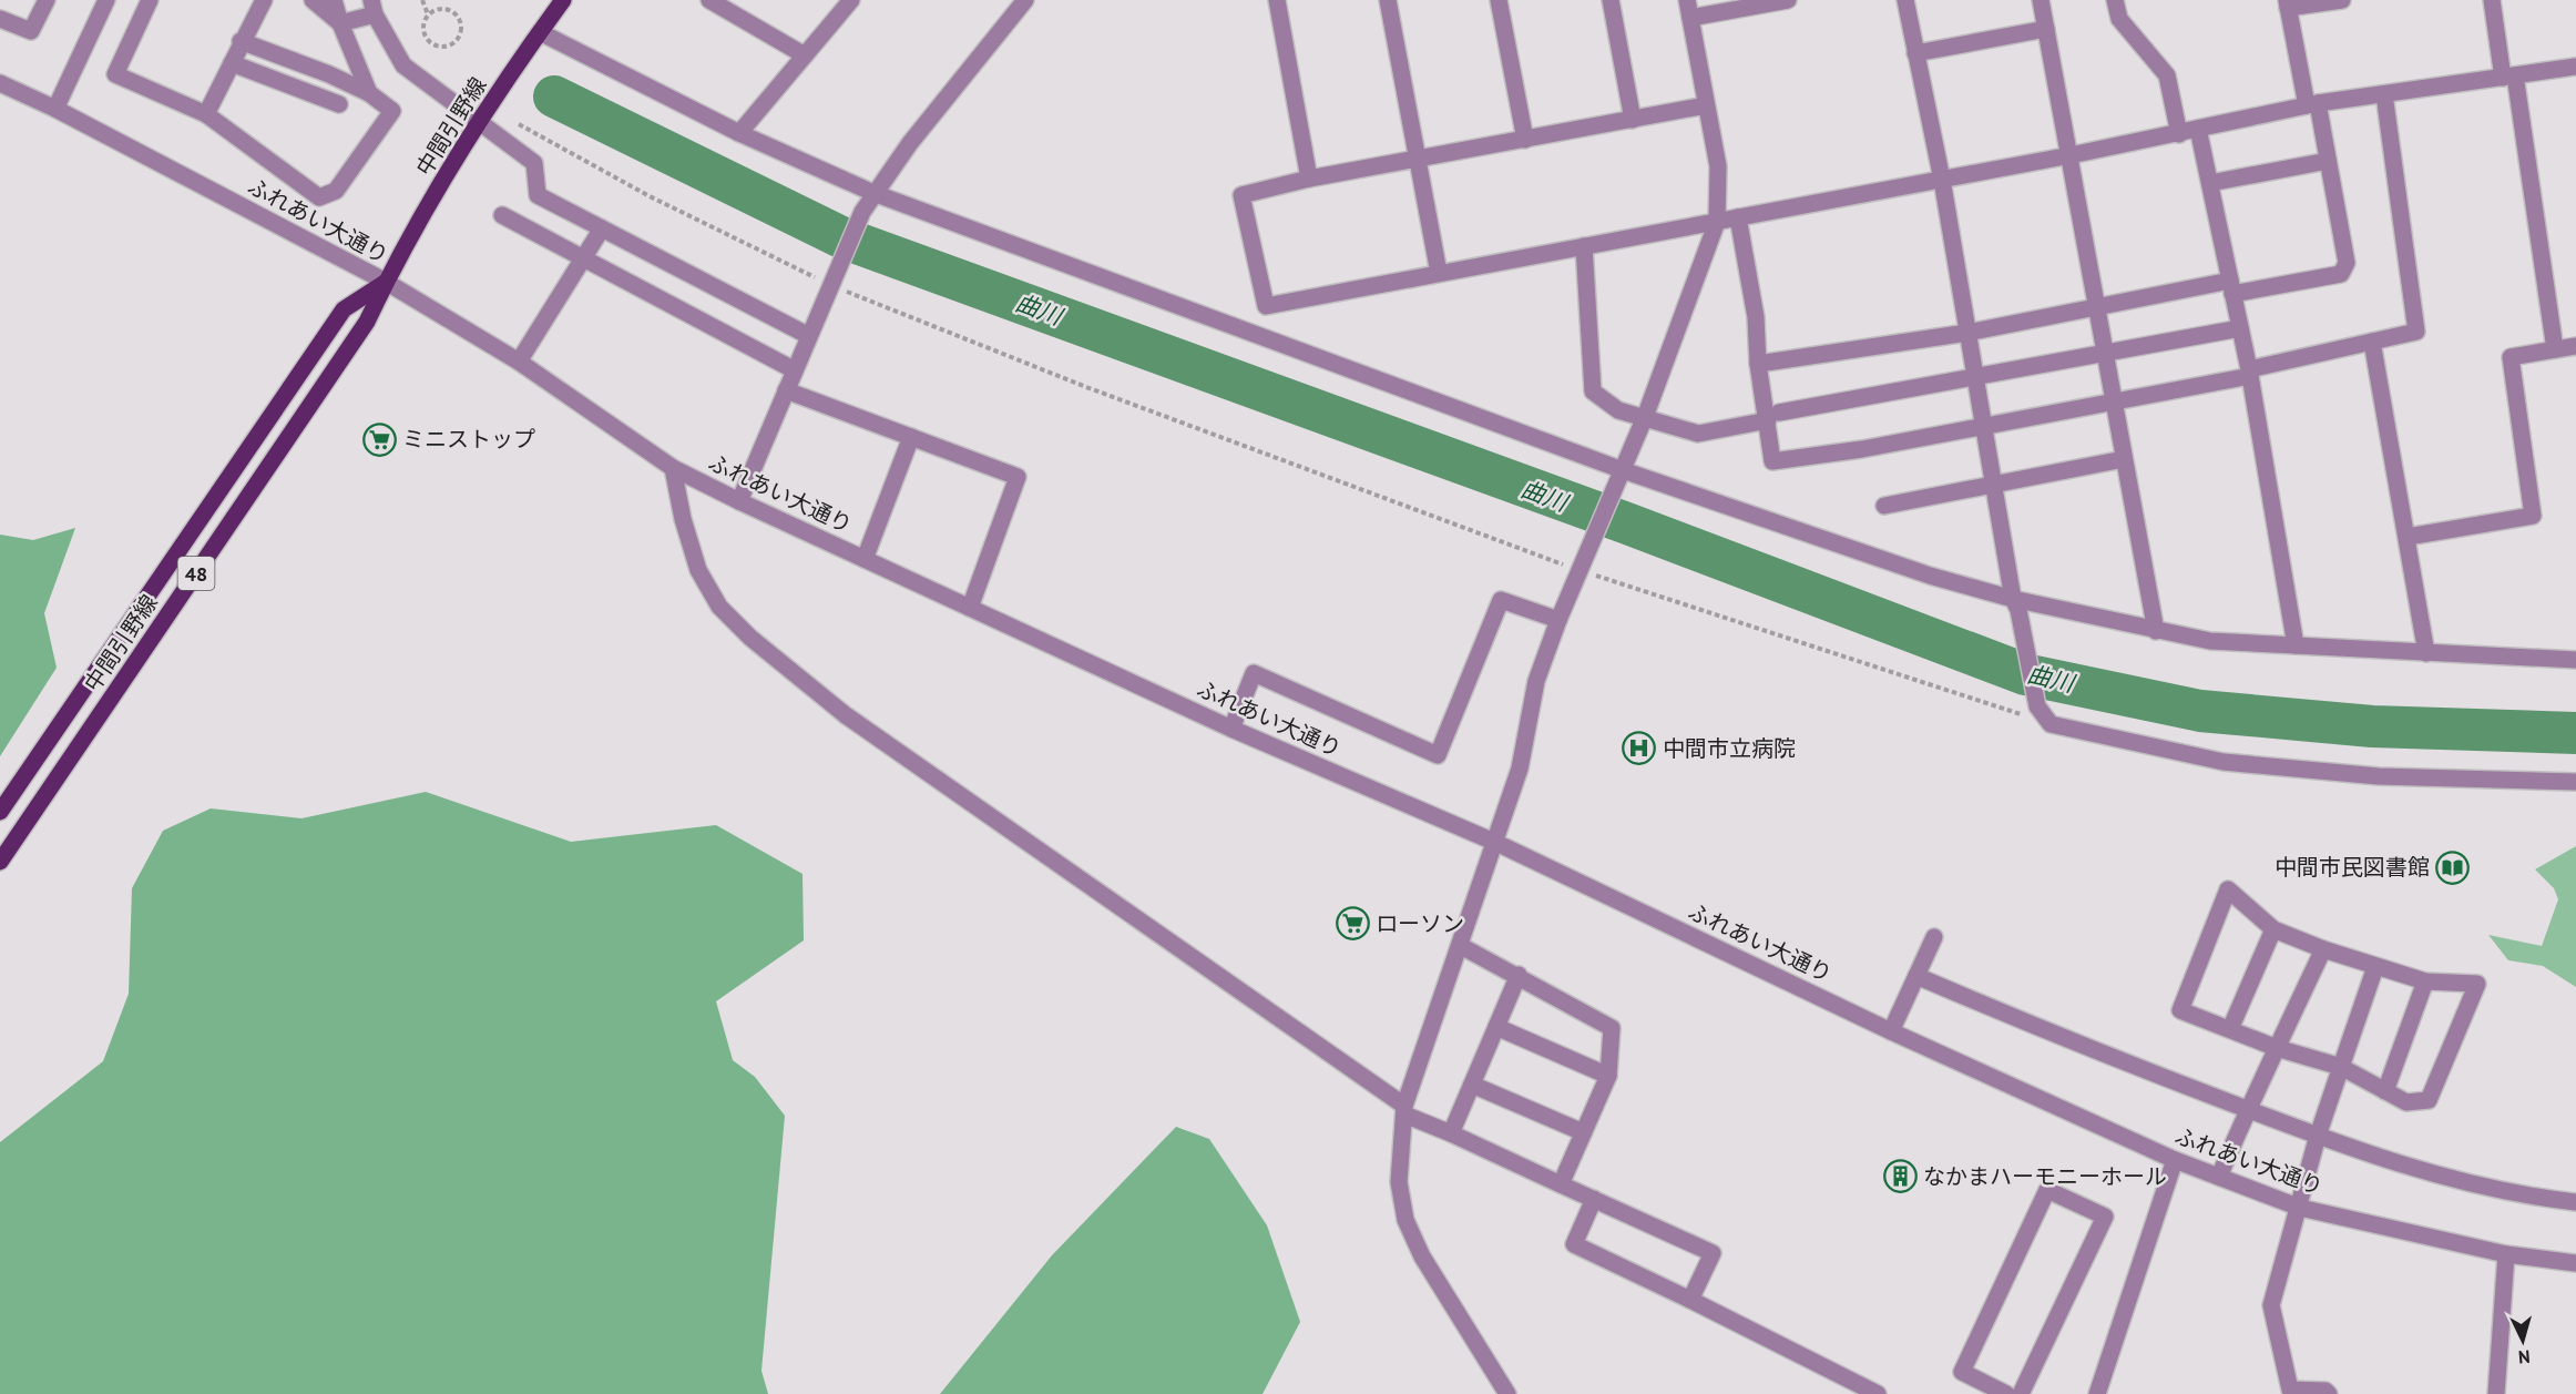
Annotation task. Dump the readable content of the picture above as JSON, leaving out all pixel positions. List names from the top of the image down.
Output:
{
  "streets": {
    "main road": ["中間引野線", "48"],
    "street": ["ふれあい大通り"]
  },
  "crossings": [
    ["中間引野線", "ふれあい大通り"]
  ],
  "water": ["曲川"],
  "places": {
    "supermarket": ["ミニストップ", "ローソン"],
    "hospital": ["中間市立病院"],
    "library": ["中間市民図書館"],
    "building": ["なかまハーモニーホール"]
  },
  "north": "bottom"
}
